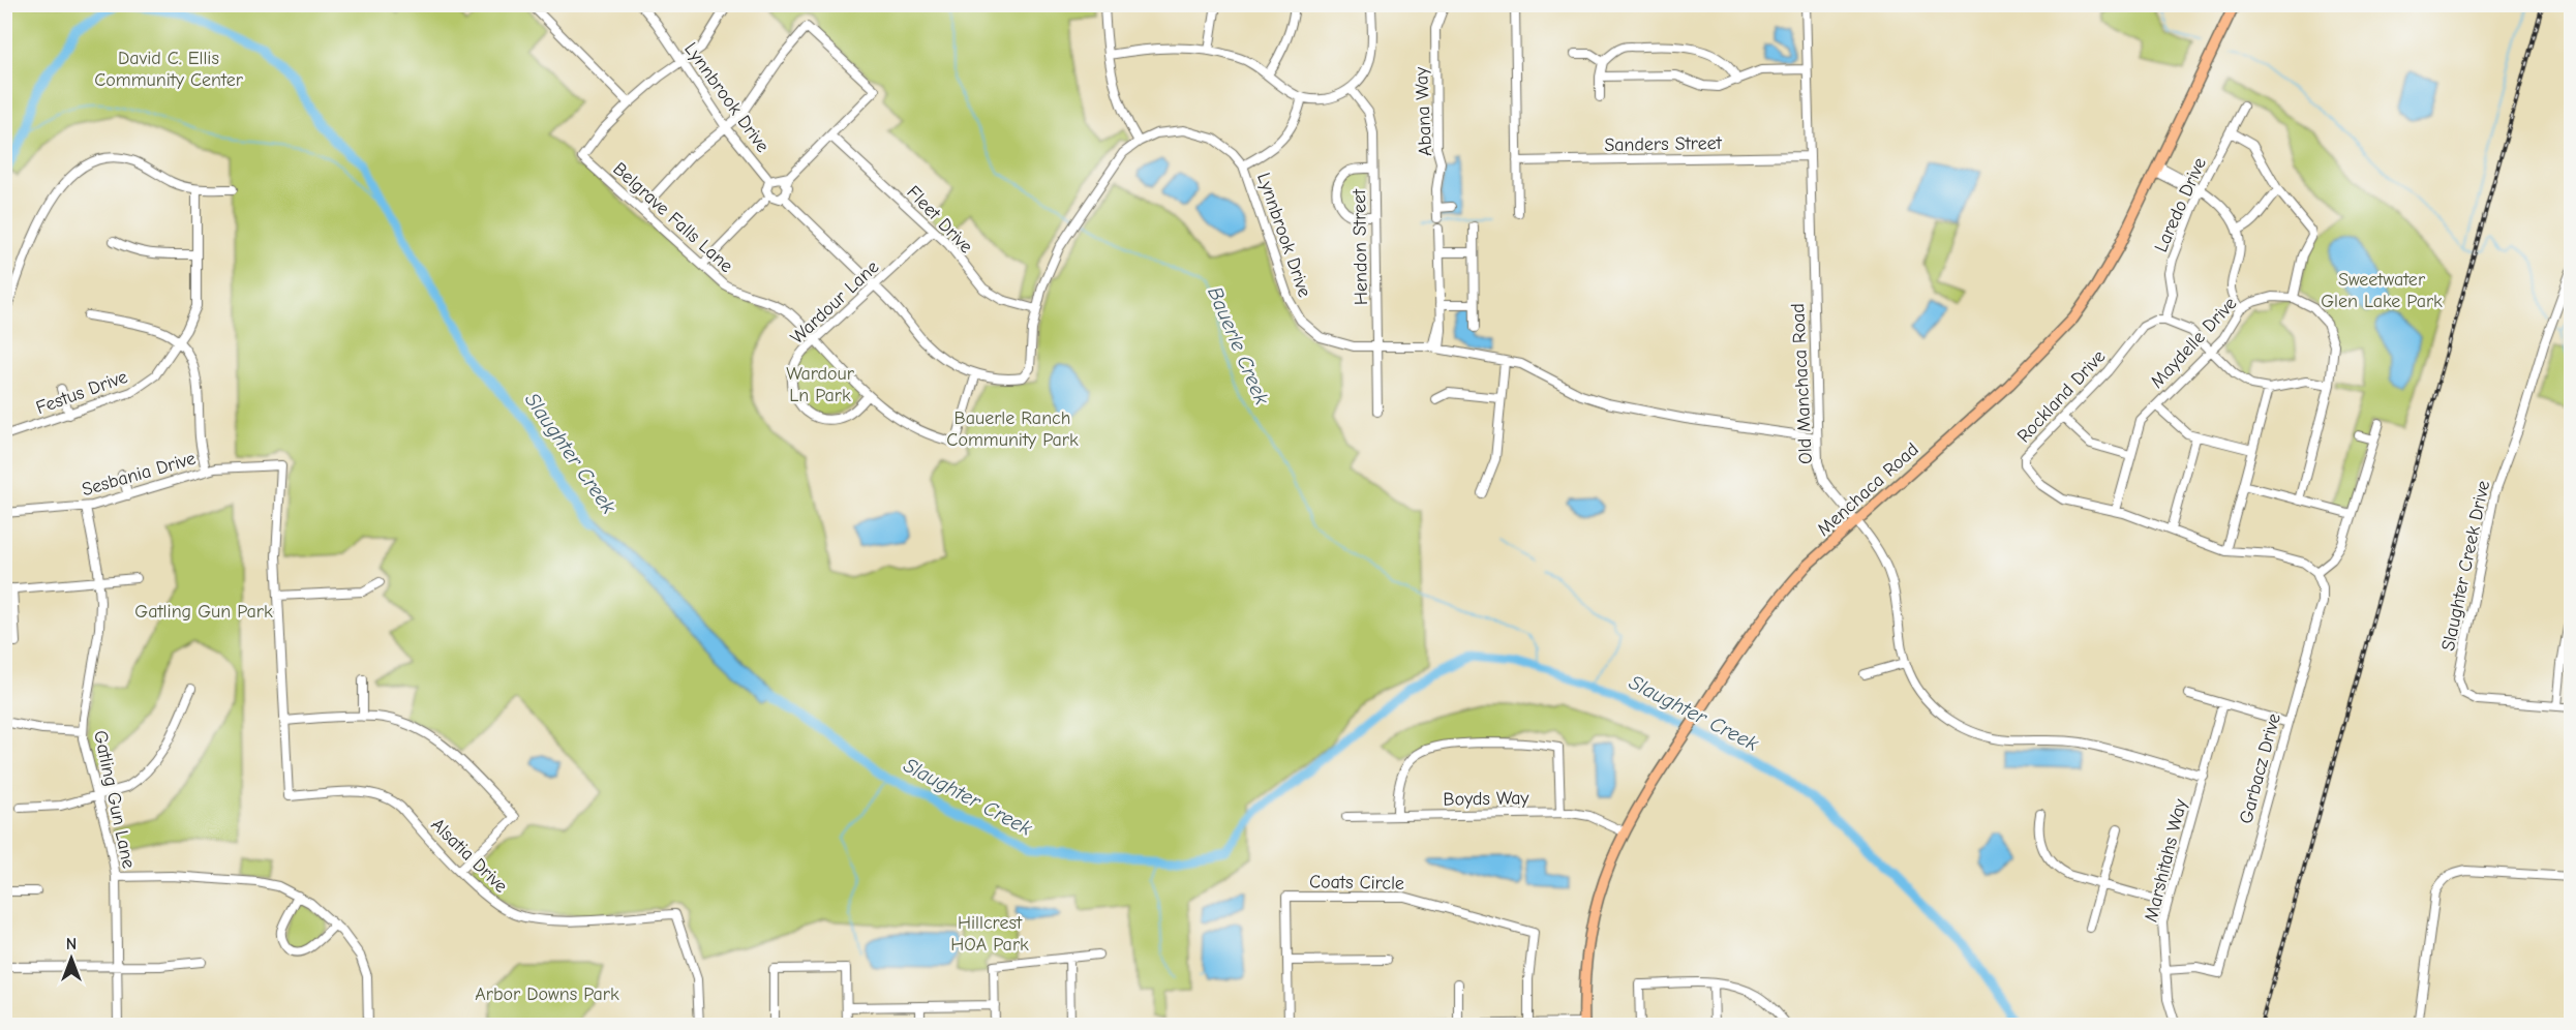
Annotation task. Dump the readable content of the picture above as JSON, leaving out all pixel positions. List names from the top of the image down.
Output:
{
  "streets": {
    "main road": ["Menchaca Road"],
    "street": [
      "Lynnbrook Drive",
      "Abana Way",
      "Sanders Street",
      "Laredo Drive",
      "Belgrave Falls Lane",
      "Fleet Drive",
      "Hendon Street",
      "Wardour Lane",
      "Maydelle Drive",
      "Old Manchaca Road",
      "Festus Drive",
      "Rockland Drive",
      "Sesbania Drive",
      "Slaughter Creek Drive",
      "Garbacz Drive",
      "Boyds Way",
      "Gatling Gun Lane",
      "Alsatia Drive",
      "Marshitahs Way",
      "Coats Circle"
    ]
  },
  "crossings": [
    ["Lynnbrook Drive", "Belgrave Falls Lane"],
    ["Lynnbrook Drive", "Fleet Drive"],
    ["Lynnbrook Drive", "Hendon Street"],
    ["Lynnbrook Drive", "Wardour Lane"],
    ["Lynnbrook Drive", "Old Manchaca Road"],
    ["Sanders Street", "Old Manchaca Road"],
    ["Laredo Drive", "Rockland Drive"],
    ["Belgrave Falls Lane", "Wardour Lane"],
    ["Fleet Drive", "Wardour Lane"],
    ["Maydelle Drive", "Rockland Drive"],
    ["Old Manchaca Road", "Menchaca Road"],
    ["Old Manchaca Road", "Marshitahs Way"],
    ["Rockland Drive", "Garbacz Drive"],
    ["Sesbania Drive", "Gatling Gun Lane"],
    ["Menchaca Road", "Boyds Way"],
    ["Garbacz Drive", "Marshitahs Way"]
  ],
  "water": ["Bauerle Creek", "Slaughter Creek"],
  "parks": [
    "David C. Ellis Community Center",
    "Sweetwater Glen Lake Park",
    "Wardour Ln Park",
    "Bauerle Ranch Community Park",
    "Gatling Gun Park",
    "Hillcrest HOA Park",
    "Arbor Downs Park"
  ],
  "north": "top"
}
